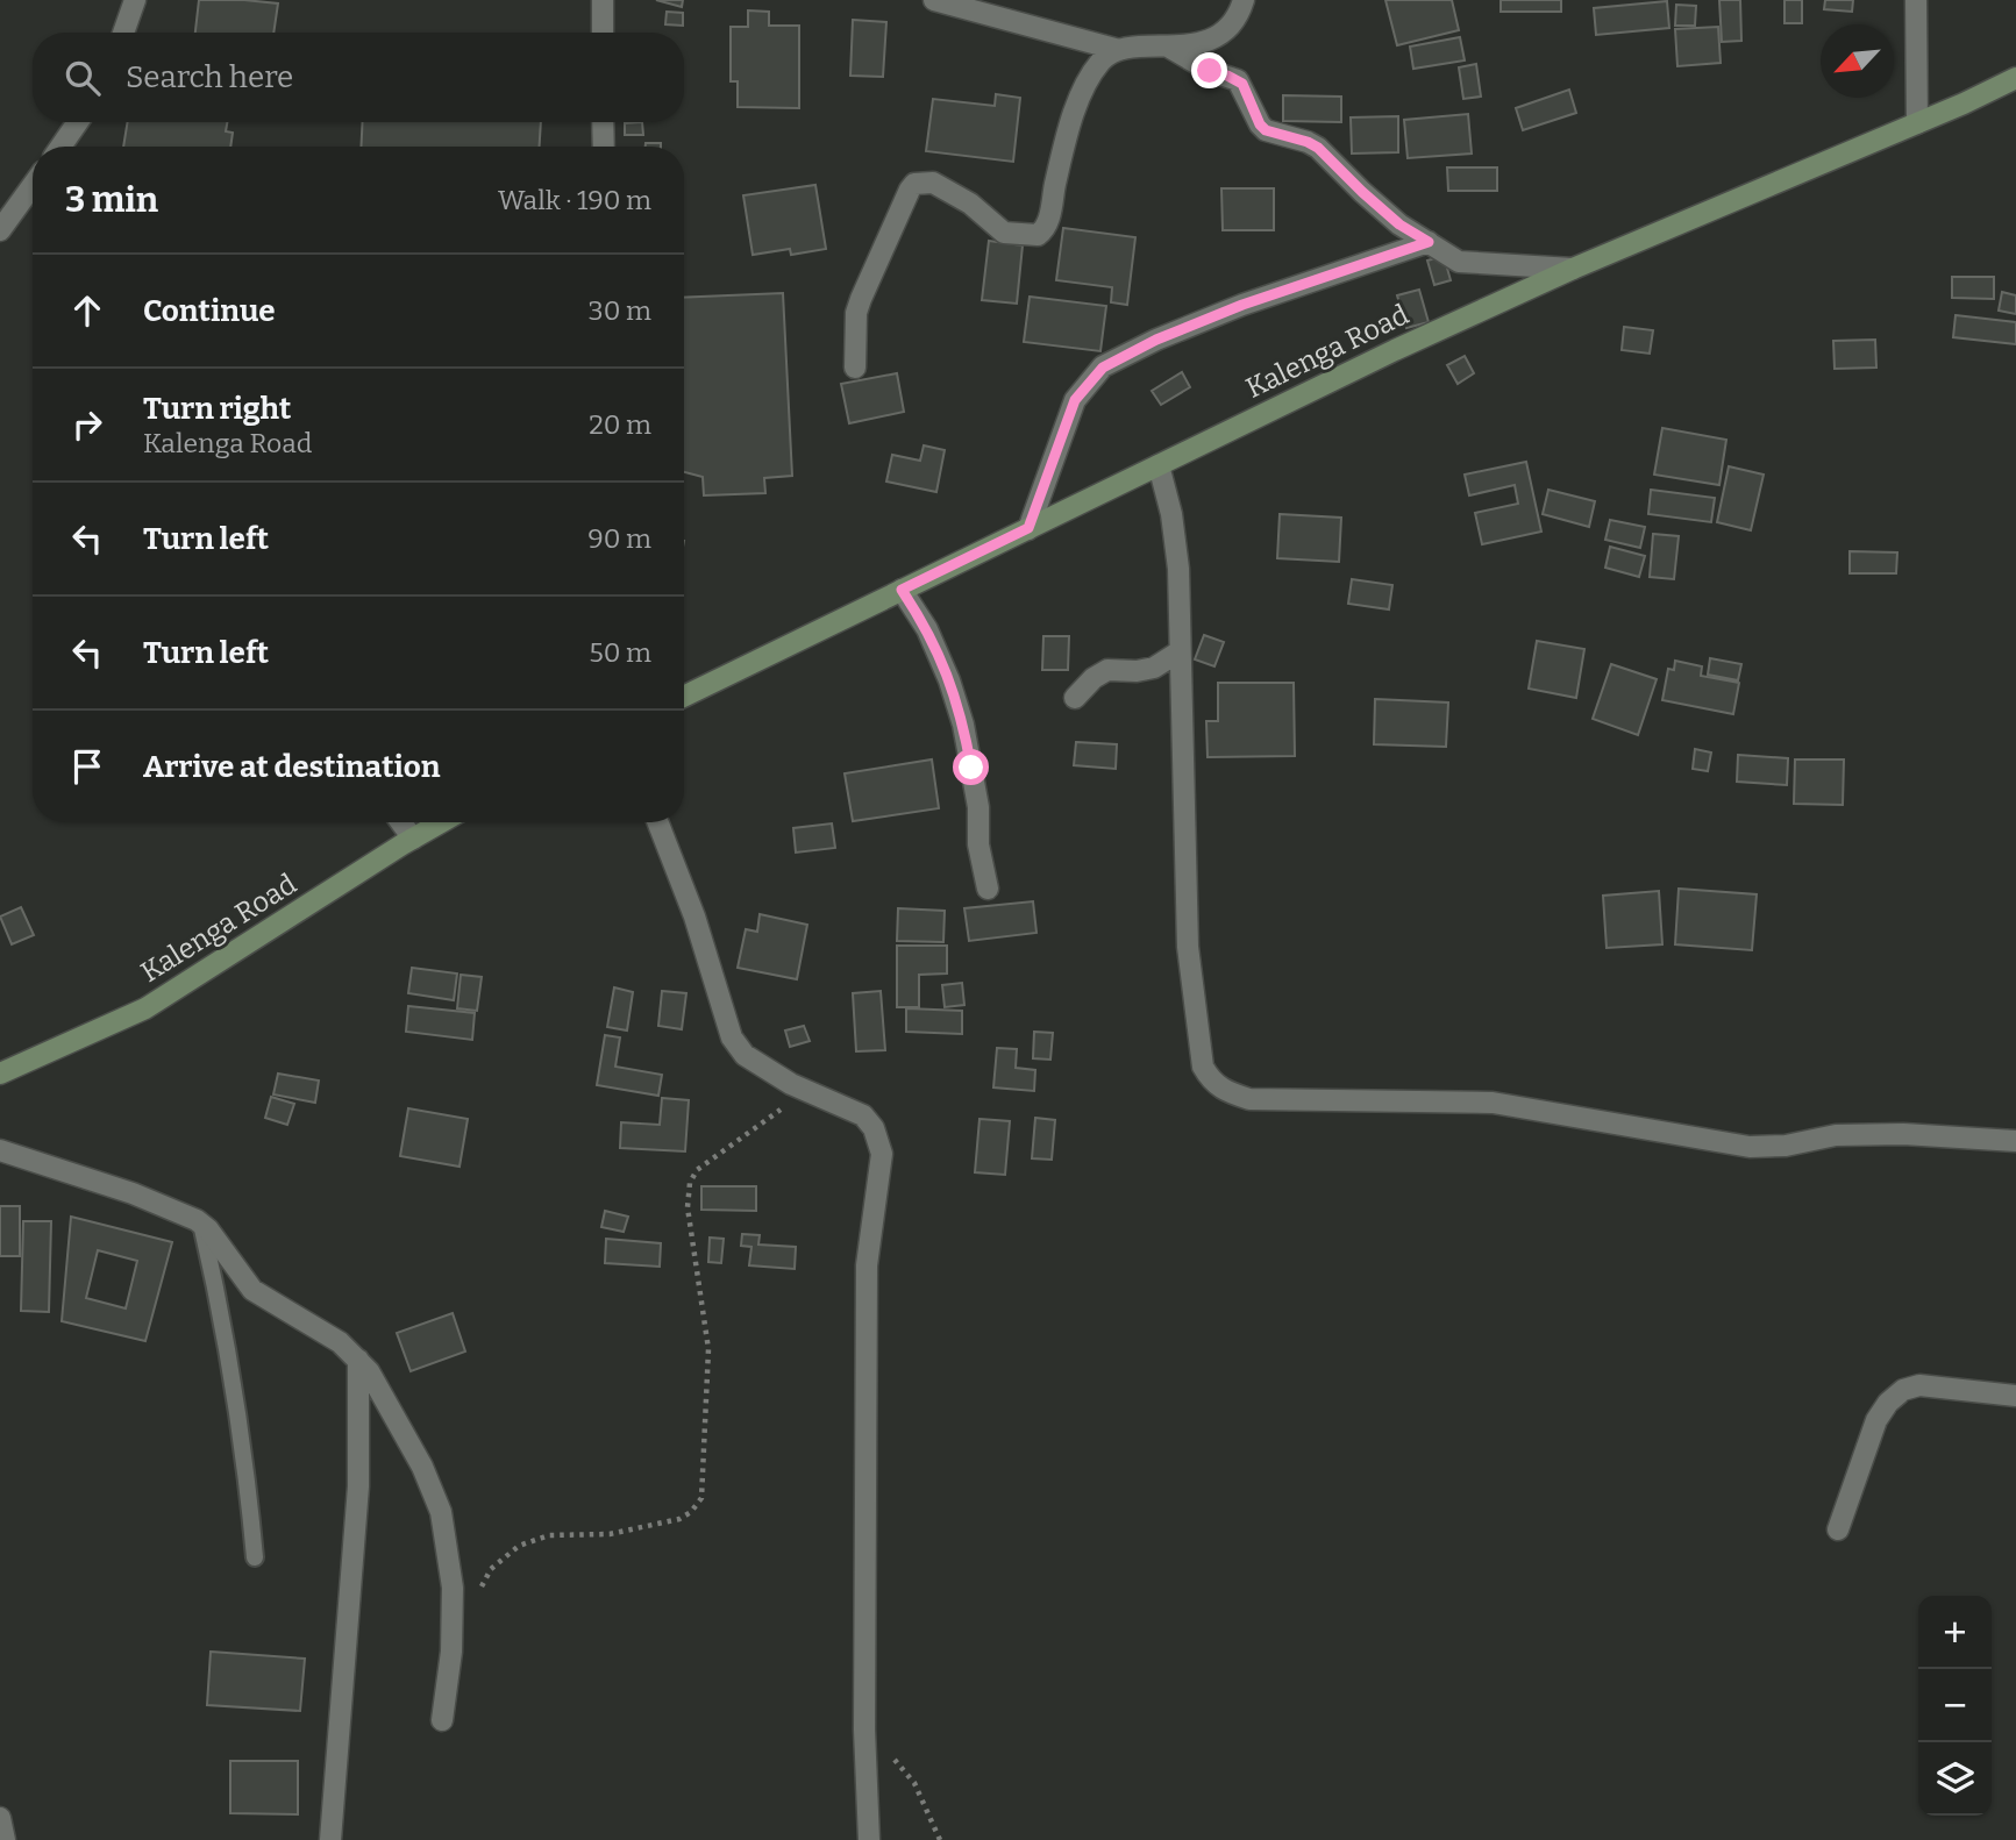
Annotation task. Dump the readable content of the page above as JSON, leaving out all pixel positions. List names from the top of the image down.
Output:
{
  "streets": {
    "main road": ["Kalenga Road"]
  },
  "north": "bottom left",
  "page": {
    "search": "Search here",
    "heading": ["3 min", "Walk · 190 m"],
    "list": [
      ["Continue", "30 m"],
      ["Turn right", "Kalenga Road", "20 m"],
      ["Turn left", "90 m"],
      ["Turn left", "50 m"],
      "Arrive at destination"
    ],
    "map_buttons": ["+", "−"]
  }
}
